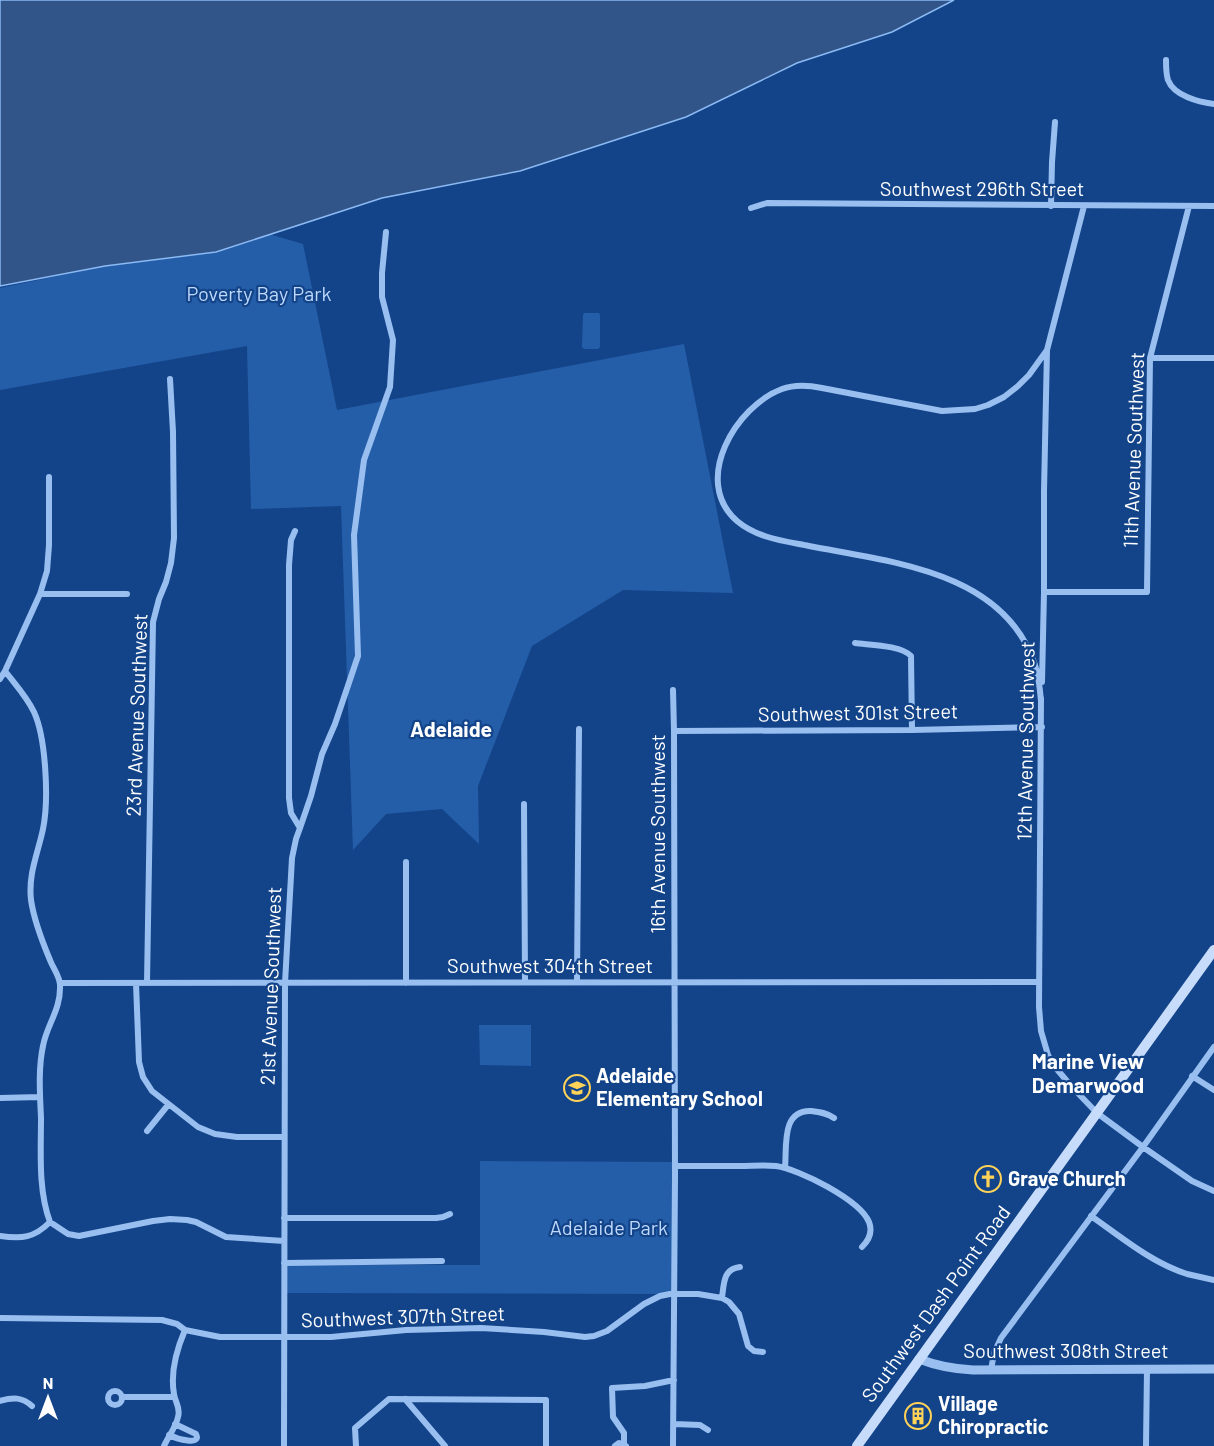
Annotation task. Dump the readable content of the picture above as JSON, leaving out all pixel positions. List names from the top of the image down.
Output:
{
  "streets": {
    "main road": ["Southwest Dash Point Road"],
    "street": [
      "Southwest 296th Street",
      "11th Avenue Southwest",
      "Southwest 301st Street",
      "23rd Avenue Southwest",
      "12th Avenue Southwest",
      "16th Avenue Southwest",
      "Southwest 304th Street",
      "21st Avenue Southwest",
      "Southwest 307th Street",
      "Southwest 308th Street"
    ]
  },
  "crossings": [
    ["Southwest 296th Street", "11th Avenue Southwest"],
    ["11th Avenue Southwest", "12th Avenue Southwest"],
    ["Southwest 301st Street", "12th Avenue Southwest"],
    ["Southwest 301st Street", "16th Avenue Southwest"],
    ["23rd Avenue Southwest", "Southwest 304th Street"],
    ["12th Avenue Southwest", "Southwest 304th Street"],
    ["12th Avenue Southwest", "Southwest Dash Point Road"],
    ["16th Avenue Southwest", "Southwest 304th Street"],
    ["16th Avenue Southwest", "Southwest 307th Street"],
    ["Southwest 304th Street", "21st Avenue Southwest"],
    ["21st Avenue Southwest", "Southwest 307th Street"],
    ["Southwest Dash Point Road", "Southwest 308th Street"]
  ],
  "districts": ["Adelaide", "Marine View Demarwood"],
  "parks": ["Poverty Bay Park", "Adelaide Park"],
  "places": {
    "school or university": ["Adelaide Elementary School"],
    "church": ["Grave Church"],
    "building": ["Village Chiropractic"]
  },
  "north": "top"
}
